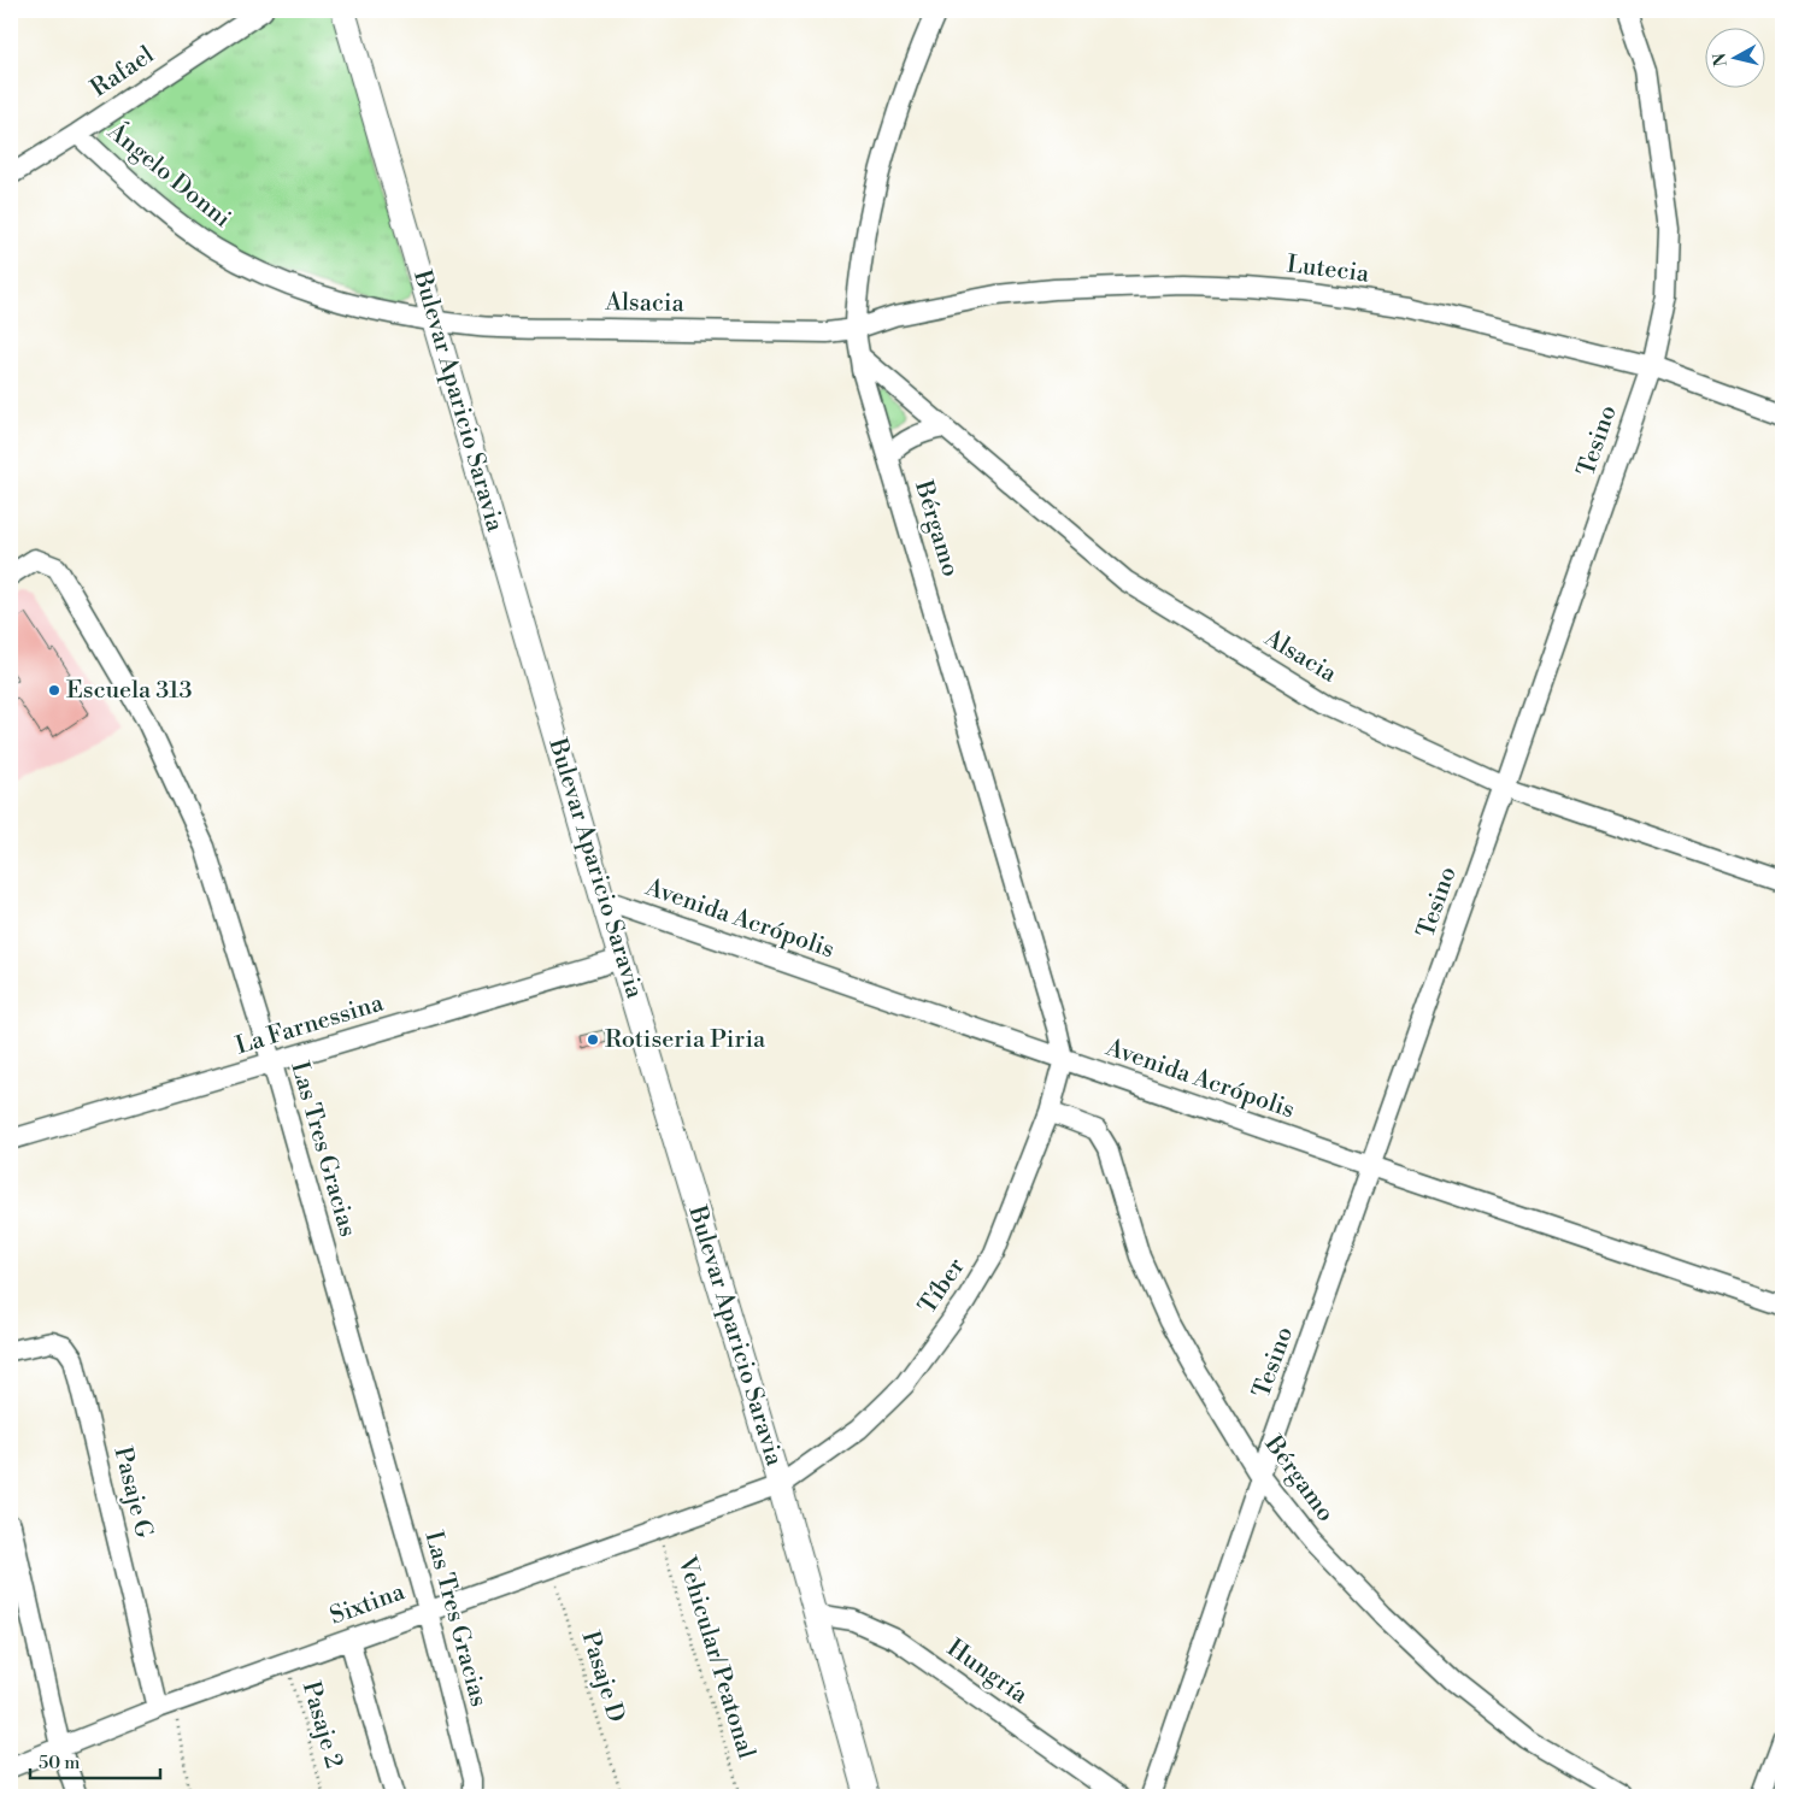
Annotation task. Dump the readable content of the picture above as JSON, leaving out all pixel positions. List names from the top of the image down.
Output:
{
  "streets": {
    "street": [
      "Rafael",
      "Ángelo Donni",
      "Lutecia",
      "Alsacia",
      "Bulevar Aparicio Saravia",
      "Tesino",
      "Bérgamo",
      "Avenida Acrópolis",
      "La Farnessina",
      "Las Tres Gracias",
      "Tíber",
      "Pasaje G",
      "Sixtina",
      "Hungría"
    ],
    "path": ["Vehicular/ Peatonal", "Pasaje D", "Pasaje 2"]
  },
  "crossings": [
    ["Rafael", "Ángelo Donni"],
    ["Ángelo Donni", "Alsacia"],
    ["Ángelo Donni", "Bulevar Aparicio Saravia"],
    ["Lutecia", "Alsacia"],
    ["Lutecia", "Tesino"],
    ["Lutecia", "Bérgamo"],
    ["Alsacia", "Bulevar Aparicio Saravia"],
    ["Alsacia", "Tesino"],
    ["Alsacia", "Bérgamo"],
    ["Bulevar Aparicio Saravia", "Avenida Acrópolis"],
    ["Bulevar Aparicio Saravia", "La Farnessina"],
    ["Bulevar Aparicio Saravia", "Tíber"],
    ["Bulevar Aparicio Saravia", "Sixtina"],
    ["Bulevar Aparicio Saravia", "Hungría"],
    ["Tesino", "Bérgamo"],
    ["Tesino", "Avenida Acrópolis"],
    ["Bérgamo", "Avenida Acrópolis"],
    ["Bérgamo", "Tíber"],
    ["Avenida Acrópolis", "Tíber"],
    ["La Farnessina", "Las Tres Gracias"],
    ["Las Tres Gracias", "Sixtina"],
    ["Tíber", "Sixtina"],
    ["Pasaje G", "Sixtina"],
    ["Sixtina", "Vehicular/ Peatonal"],
    ["Sixtina", "Pasaje D"],
    ["Sixtina", "Pasaje 2"]
  ],
  "places": ["Escuela 313", "Rotiseria Piria"],
  "scale_bar": "50 m",
  "north": "left"
}
